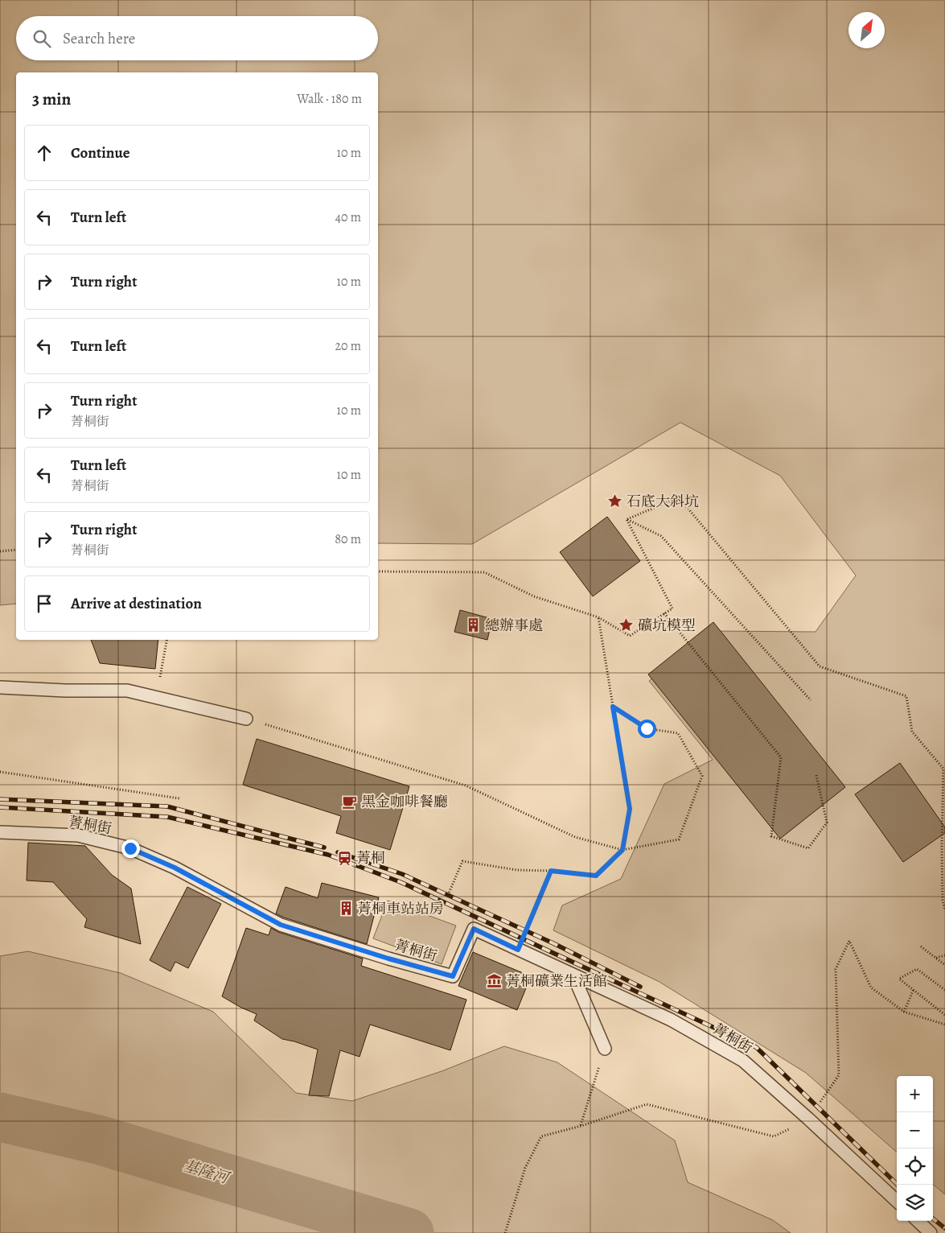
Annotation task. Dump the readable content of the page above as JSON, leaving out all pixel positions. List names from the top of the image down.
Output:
{
  "streets": {
    "lane": ["菁桐街"]
  },
  "water": ["基隆河"],
  "places": {
    "place": ["石底大斜坑", "礦坑模型"],
    "building": ["總辦事處", "菁桐車站站房"],
    "cafe": ["黑金咖啡餐廳"],
    "station": ["菁桐"],
    "museum": ["菁桐礦業生活館"]
  },
  "north": "top right",
  "page": {
    "search": "Search here",
    "heading": ["3 min", "Walk · 180 m"],
    "list": [
      ["Continue", "10 m"],
      ["Turn left", "40 m"],
      ["Turn right", "10 m"],
      ["Turn left", "20 m"],
      ["Turn right", "菁桐街", "10 m"],
      ["Turn left", "菁桐街", "10 m"],
      ["Turn right", "菁桐街", "80 m"],
      "Arrive at destination"
    ],
    "map_buttons": ["+", "−"]
  }
}
